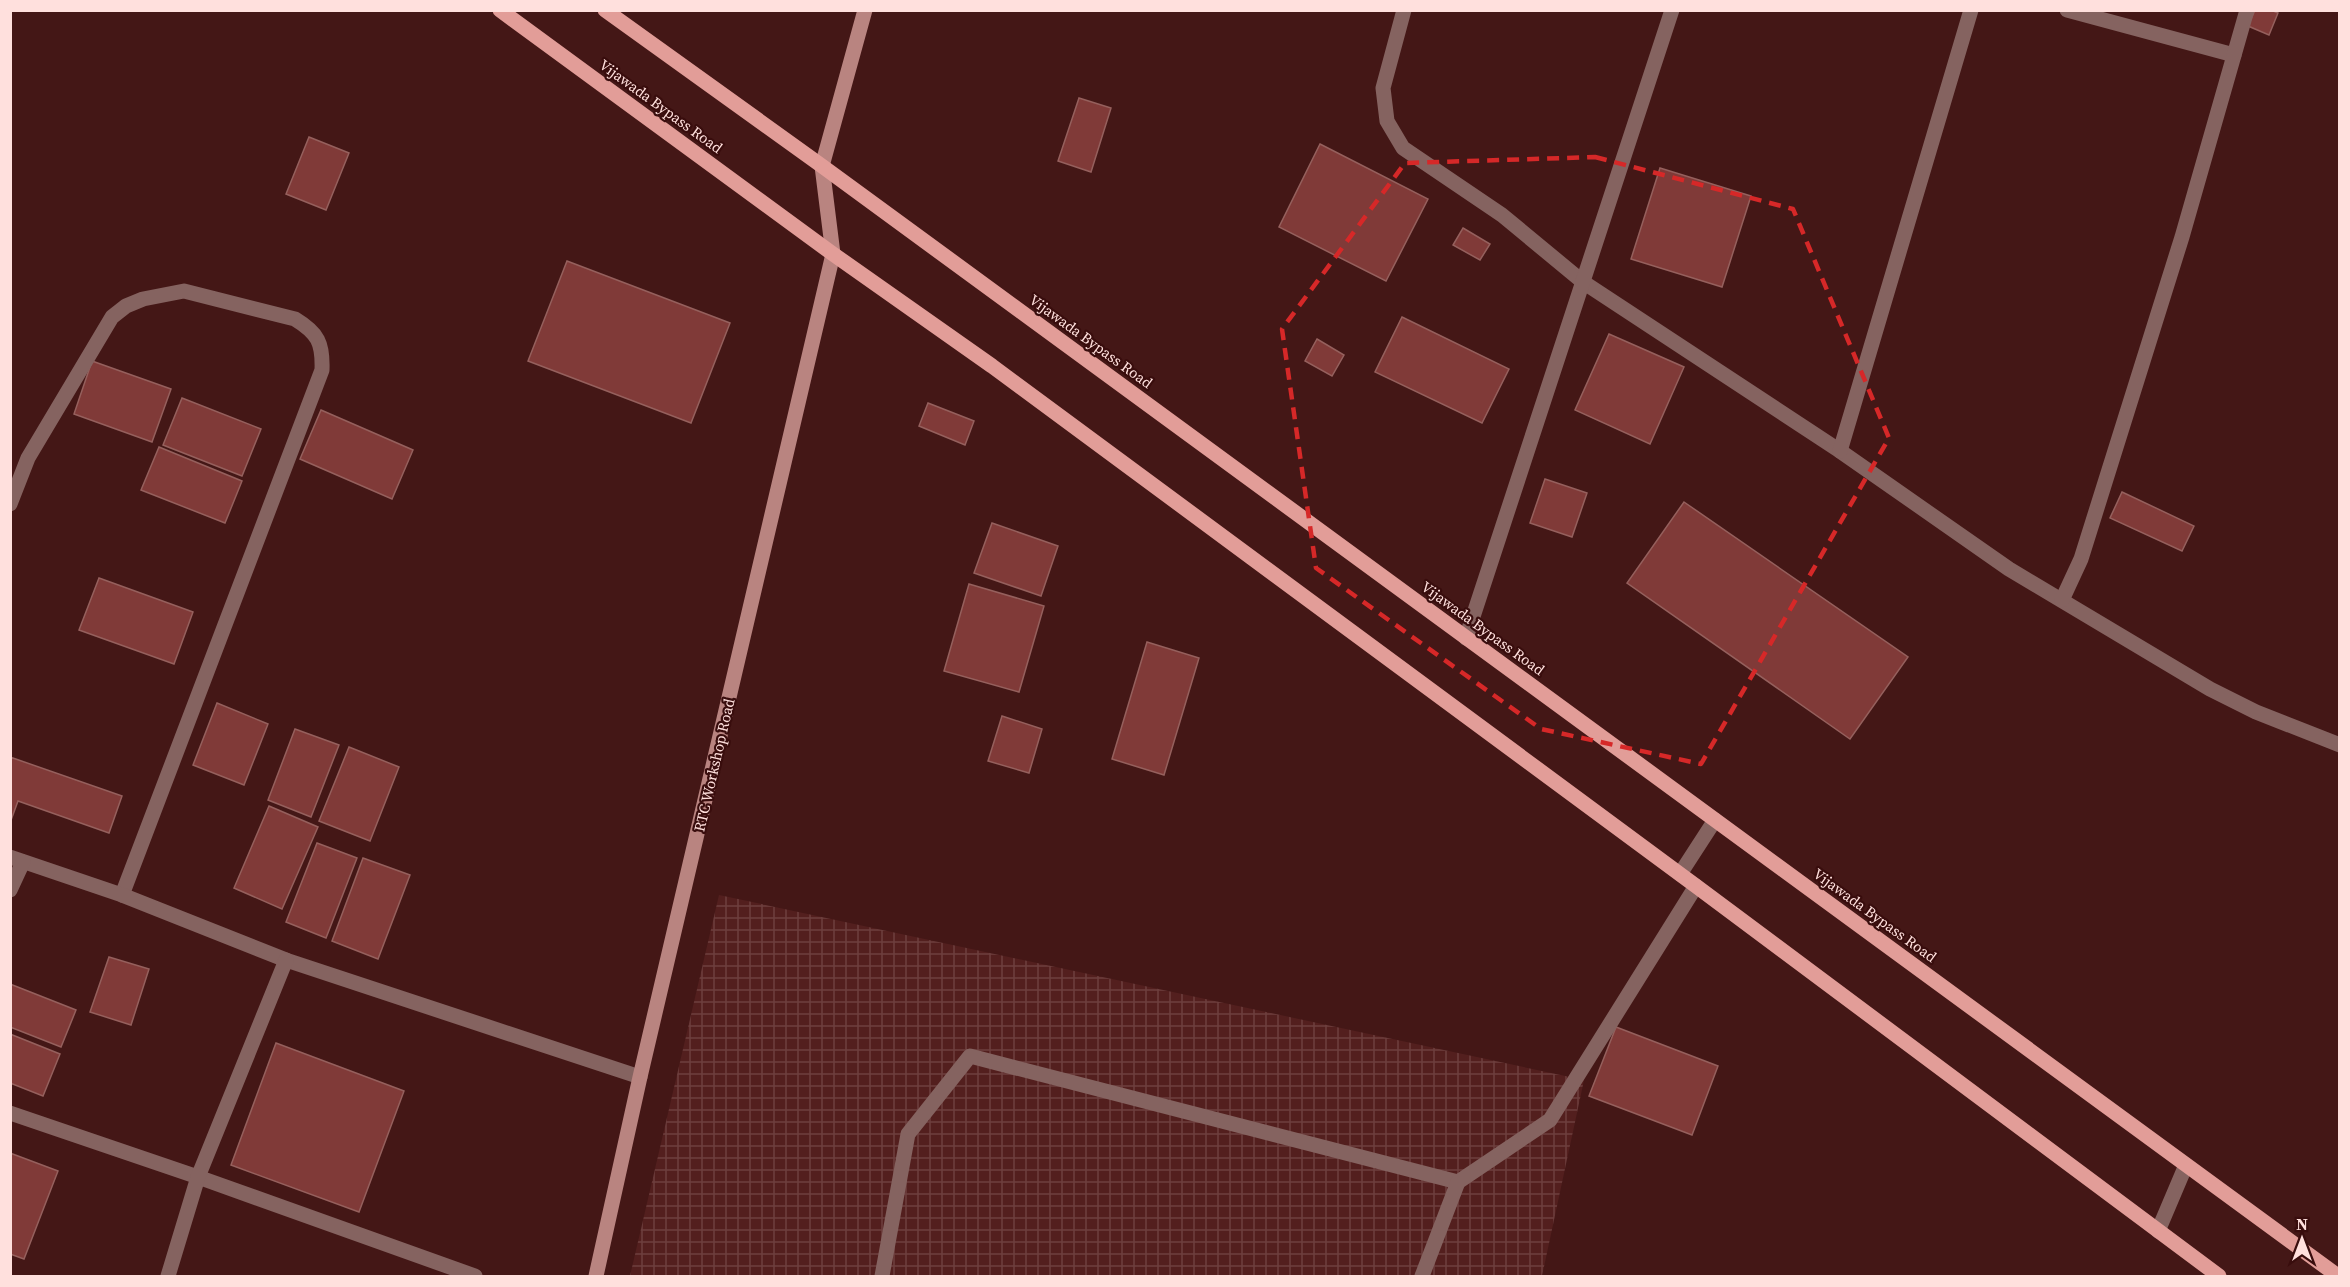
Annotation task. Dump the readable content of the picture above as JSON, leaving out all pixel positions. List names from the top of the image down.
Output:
{
  "streets": {
    "main road": ["Vijawada Bypass Road"],
    "street": ["RTC Workshop Road"]
  },
  "crossings": [
    ["Vijawada Bypass Road", "RTC Workshop Road"]
  ],
  "north": "top"
}
